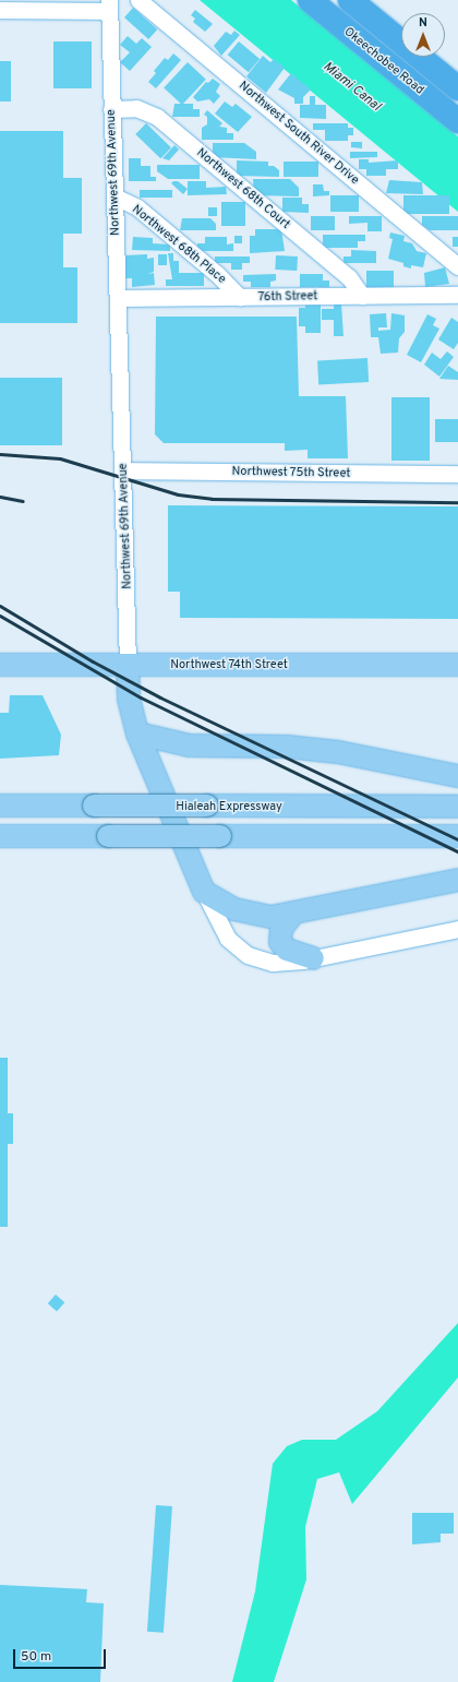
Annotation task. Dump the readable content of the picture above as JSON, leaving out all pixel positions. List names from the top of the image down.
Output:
{
  "streets": {
    "highway": ["Okeechobee Road"],
    "main road": ["Northwest 69th Avenue", "Northwest 74th Street", "Hialeah Expressway"],
    "street": [
      "Northwest South River Drive",
      "Northwest 68th Court",
      "Northwest 68th Place",
      "76th Street",
      "Northwest 75th Street"
    ]
  },
  "crossings": [
    ["Northwest 69th Avenue", "Northwest 68th Court"],
    ["Northwest 69th Avenue", "Northwest 68th Place"],
    ["Northwest 69th Avenue", "76th Street"],
    ["Northwest 69th Avenue", "Northwest 75th Street"],
    ["Northwest 69th Avenue", "Northwest 74th Street"],
    ["Northwest 68th Court", "76th Street"],
    ["Northwest 68th Place", "76th Street"]
  ],
  "water": ["Miami Canal"],
  "scale_bar": "50 m",
  "north": "top"
}
